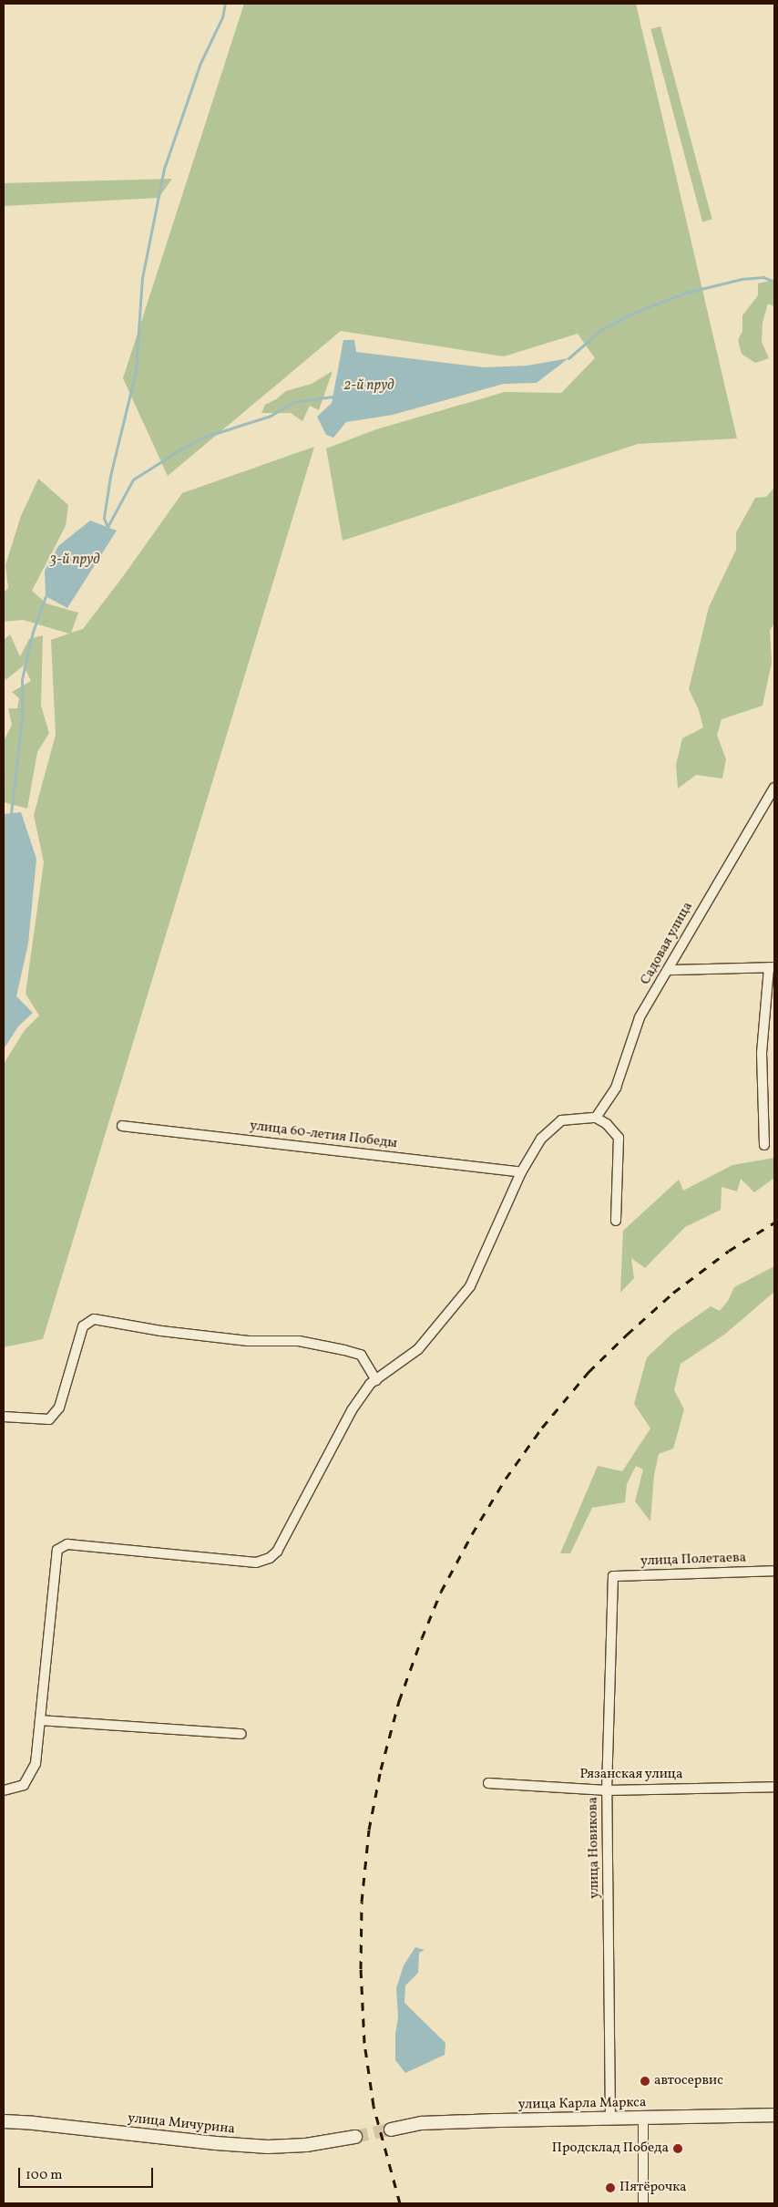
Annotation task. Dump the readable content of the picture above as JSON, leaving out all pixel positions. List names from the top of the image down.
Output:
{
  "streets": {
    "main road": ["улица Карла Маркса", "улица Мичурина"],
    "street": [
      "Садовая улица",
      "улица 60-летия Победы",
      "улица Полетаева",
      "Рязанская улица",
      "улица Новикова"
    ]
  },
  "crossings": [
    ["улица Полетаева", "улица Новикова"],
    ["Рязанская улица", "улица Новикова"],
    ["улица Новикова", "улица Карла Маркса"]
  ],
  "water": ["2-й пруд", "3-й пруд"],
  "places": ["автосервис", "Продсклад Победа", "Пятёрочка"],
  "scale_bar": "100 m"
}
